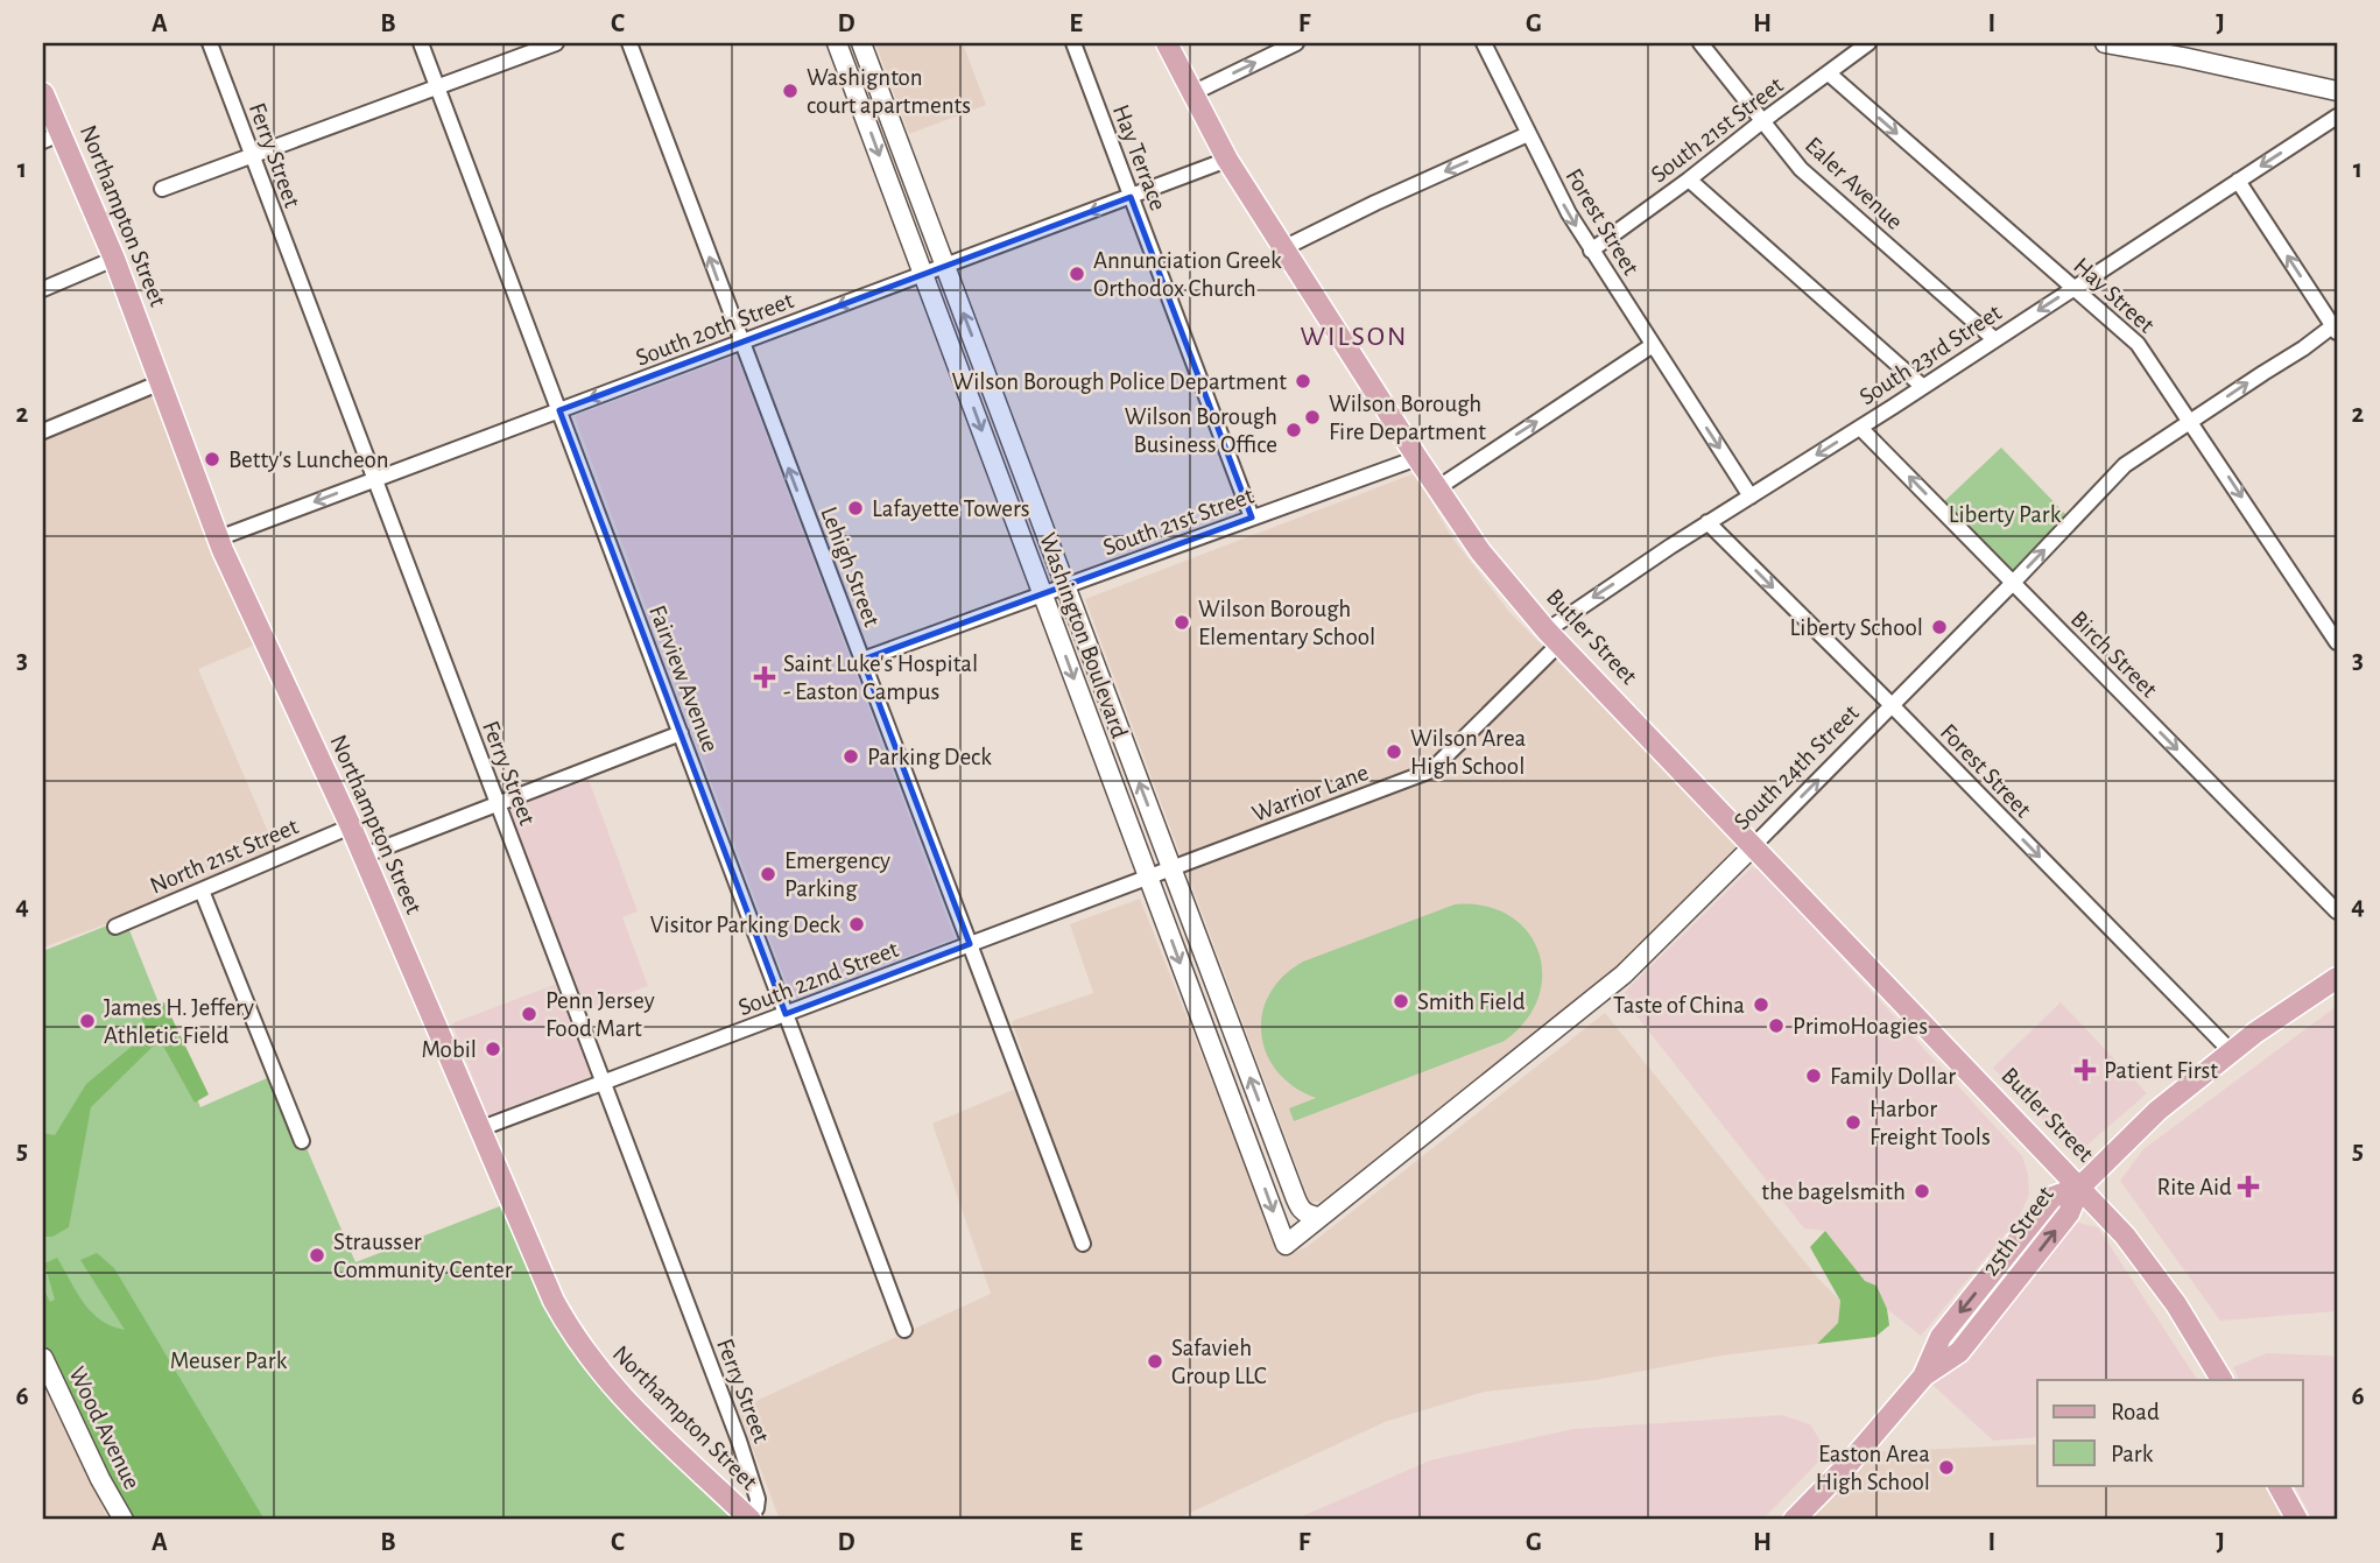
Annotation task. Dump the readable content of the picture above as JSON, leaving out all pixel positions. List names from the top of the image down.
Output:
{
  "streets": {
    "main road": ["Northampton Street", "Butler Street", "25th Street"],
    "street": [
      "South 21st Street",
      "Ferry Street",
      "Hay Terrace",
      "Ealer Avenue",
      "Forest Street",
      "Hay Street",
      "South 20th Street",
      "South 23rd Street",
      "Lehigh Street",
      "Washington Boulevard",
      "Birch Street",
      "Fairview Avenue",
      "South 24th Street",
      "Warrior Lane",
      "North 21st Street",
      "South 22nd Street",
      "Wood Avenue"
    ]
  },
  "crossings": [
    ["South 21st Street", "Hay Terrace"],
    ["South 21st Street", "Ealer Avenue"],
    ["South 21st Street", "Forest Street"],
    ["South 21st Street", "Hay Street"],
    ["South 21st Street", "Lehigh Street"],
    ["South 21st Street", "Washington Boulevard"],
    ["South 21st Street", "Butler Street"],
    ["Ferry Street", "Northampton Street"],
    ["Ferry Street", "South 20th Street"],
    ["Ferry Street", "South 22nd Street"],
    ["Hay Terrace", "South 20th Street"],
    ["Ealer Avenue", "South 23rd Street"],
    ["Northampton Street", "South 20th Street"],
    ["Northampton Street", "North 21st Street"],
    ["Northampton Street", "South 22nd Street"],
    ["Forest Street", "South 23rd Street"],
    ["Forest Street", "South 24th Street"],
    ["Forest Street", "25th Street"],
    ["Hay Street", "South 23rd Street"],
    ["Hay Street", "South 24th Street"],
    ["South 20th Street", "Lehigh Street"],
    ["South 20th Street", "Washington Boulevard"],
    ["South 20th Street", "Butler Street"],
    ["South 20th Street", "Fairview Avenue"],
    ["South 23rd Street", "Butler Street"],
    ["South 23rd Street", "Birch Street"],
    ["South 23rd Street", "Warrior Lane"],
    ["Lehigh Street", "South 22nd Street"],
    ["Washington Boulevard", "South 24th Street"],
    ["Washington Boulevard", "Warrior Lane"],
    ["Washington Boulevard", "South 22nd Street"],
    ["Butler Street", "South 24th Street"],
    ["Butler Street", "Warrior Lane"],
    ["Butler Street", "25th Street"],
    ["Birch Street", "South 24th Street"],
    ["Fairview Avenue", "South 22nd Street"],
    ["Warrior Lane", "South 22nd Street"]
  ],
  "one_way": [
    "Forest Street",
    "Hay Street",
    "South 20th Street",
    "South 23rd Street",
    "Lehigh Street",
    "South 24th Street"
  ],
  "districts": ["WILSON"],
  "parks": ["Liberty Park", "Meuser Park"],
  "places": {
    "other": [
      "Washignton court apartments",
      "Annunciation Greek Orthodox Church",
      "Wilson Borough Police Department",
      "Wilson Borough Fire Department",
      "Wilson Borough Business Office",
      "Betty's Luncheon",
      "Lafayette Towers",
      "Wilson Borough Elementary School",
      "Liberty School",
      "Wilson Area High School",
      "Parking Deck",
      "Emergency Parking",
      "Visitor Parking Deck",
      "Smith Field",
      "Taste of China",
      "Penn Jersey Food Mart",
      "James H. Jeffery Athletic Field",
      "PrimoHoagies",
      "Mobil",
      "Family Dollar",
      "Harbor Freight Tools",
      "the bagelsmith",
      "Strausser Community Center",
      "Safavieh Group LLC",
      "Easton Area High School"
    ],
    "health": ["Saint Luke's Hospital - Easton Campus", "Patient First", "Rite Aid"]
  },
  "legend": ["Road", "Park"],
  "grid": {
    "columns": [
      "A",
      "B",
      "C",
      "D",
      "E",
      "F",
      "G",
      "H",
      "I",
      "J"
    ],
    "rows": [
      "1",
      "2",
      "3",
      "4",
      "5",
      "6"
    ]
  }
}
